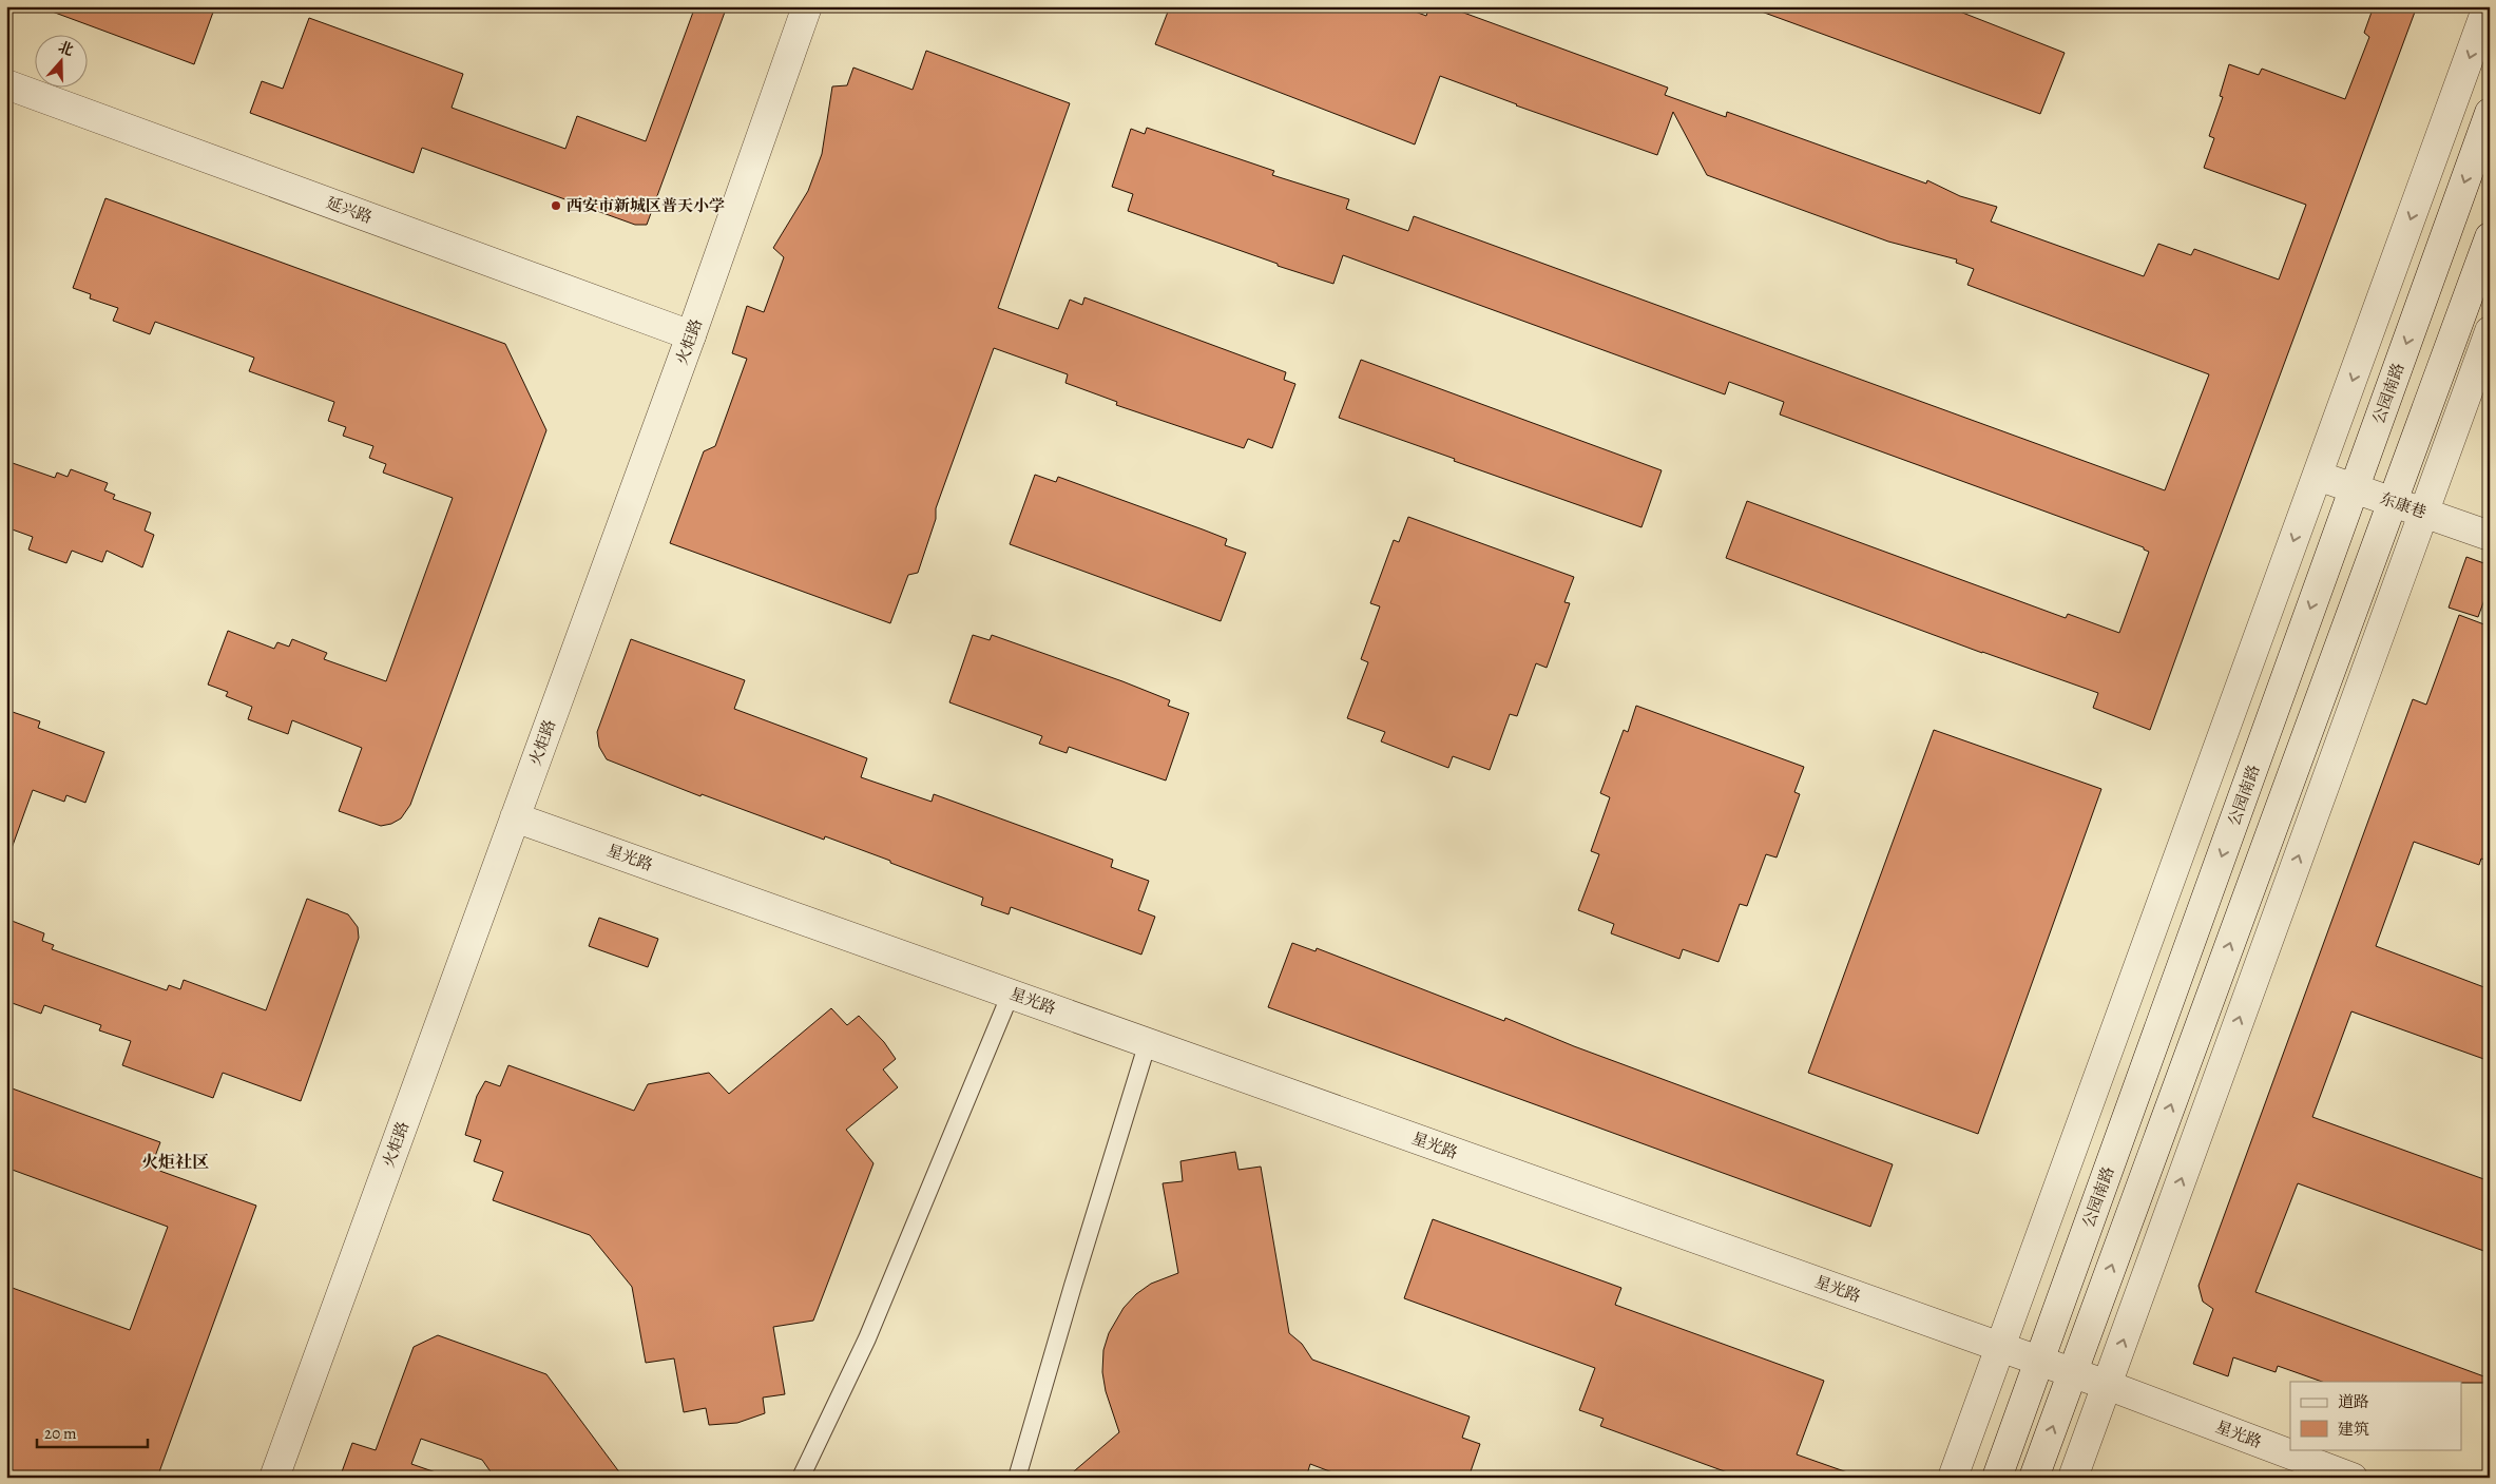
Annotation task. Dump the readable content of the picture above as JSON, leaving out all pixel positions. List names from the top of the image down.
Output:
{
  "streets": {
    "street": [
      "延兴路",
      "火炬路",
      "公园南路",
      "东康巷",
      "星光路"
    ]
  },
  "crossings": [
    ["延兴路", "火炬路"],
    ["火炬路", "星光路"],
    ["公园南路", "东康巷"],
    ["公园南路", "星光路"]
  ],
  "districts": ["火炬社区"],
  "places": ["西安市新城区普天小学"],
  "legend": ["道路", "建筑"],
  "scale_bar": "20 m",
  "north": "top"
}
